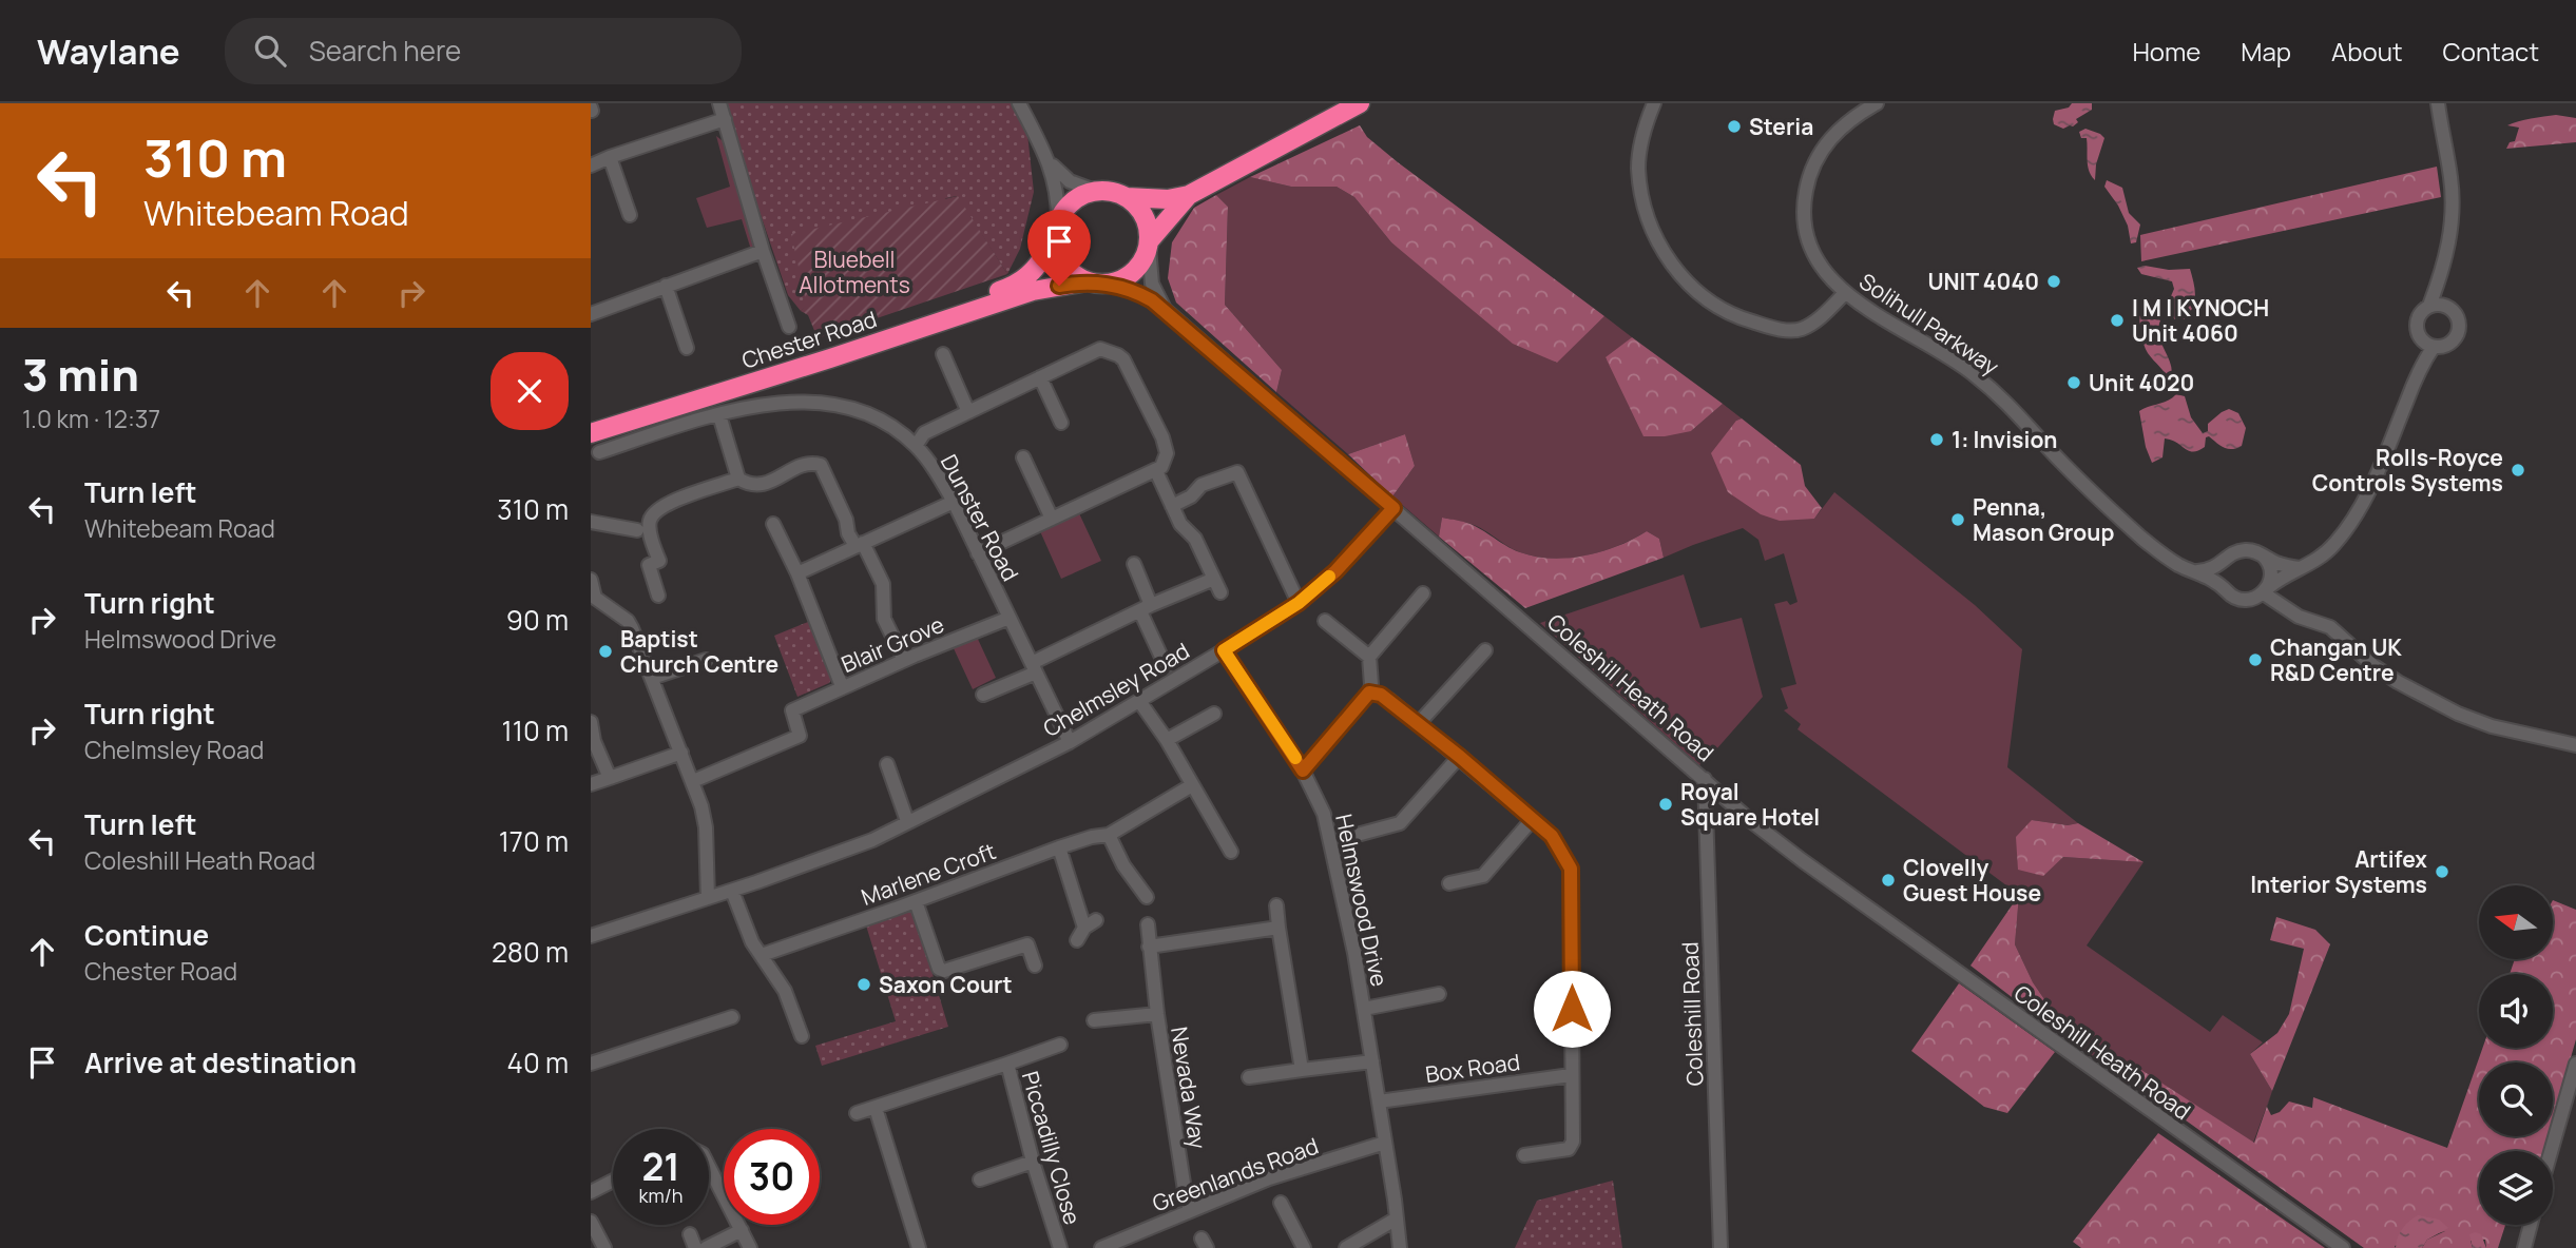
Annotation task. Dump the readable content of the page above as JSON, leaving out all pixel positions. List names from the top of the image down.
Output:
{
  "streets": {
    "highway": ["Chester Road"],
    "street": [
      "Solihull Parkway",
      "Dunster Road",
      "Blair Grove",
      "Coleshill Heath Road",
      "Chelmsley Road",
      "Marlene Croft",
      "Helmswood Drive",
      "Coleshill Road",
      "Box Road",
      "Nevada Way",
      "Piccadilly Close",
      "Greenlands Road"
    ]
  },
  "crossings": [
    ["Chester Road", "Coleshill Heath Road"],
    ["Dunster Road", "Blair Grove"],
    ["Dunster Road", "Chelmsley Road"],
    ["Coleshill Heath Road", "Chelmsley Road"],
    ["Coleshill Heath Road", "Coleshill Road"],
    ["Chelmsley Road", "Helmswood Drive"],
    ["Helmswood Drive", "Box Road"],
    ["Helmswood Drive", "Greenlands Road"],
    ["Nevada Way", "Greenlands Road"]
  ],
  "parks": ["Bluebell Allotments"],
  "places": [
    "Steria",
    "UNIT 4040",
    "I M I KYNOCH Unit 4060",
    "Unit 4020",
    "1: Invision",
    "Rolls-Royce Controls Systems",
    "Penna, Mason Group",
    "Baptist Church Centre",
    "Changan UK R&D Centre",
    "Royal Square Hotel",
    "Artifex Interior Systems",
    "Clovelly Guest House",
    "Saxon Court"
  ],
  "north": "left",
  "page": {
    "header": "Waylane",
    "search": "Search here",
    "nav": [
      "Home",
      "Map",
      "About",
      "Contact"
    ],
    "turn": ["310 m", "Whitebeam Road"],
    "heading": ["3 min", "1.0 km · 12:37"],
    "list": [
      {
        "name": "Turn left",
        "note": "Whitebeam Road",
        "value": "310 m"
      },
      {
        "name": "Turn right",
        "note": "Helmswood Drive",
        "value": "90 m"
      },
      {
        "name": "Turn right",
        "note": "Chelmsley Road",
        "value": "110 m"
      },
      {
        "name": "Turn left",
        "note": "Coleshill Heath Road",
        "value": "170 m"
      },
      {
        "name": "Continue",
        "note": "Chester Road",
        "value": "280 m"
      },
      {
        "name": "Arrive at destination",
        "value": "40 m"
      }
    ],
    "speed": "21 km/h",
    "limit": "30"
  }
}
